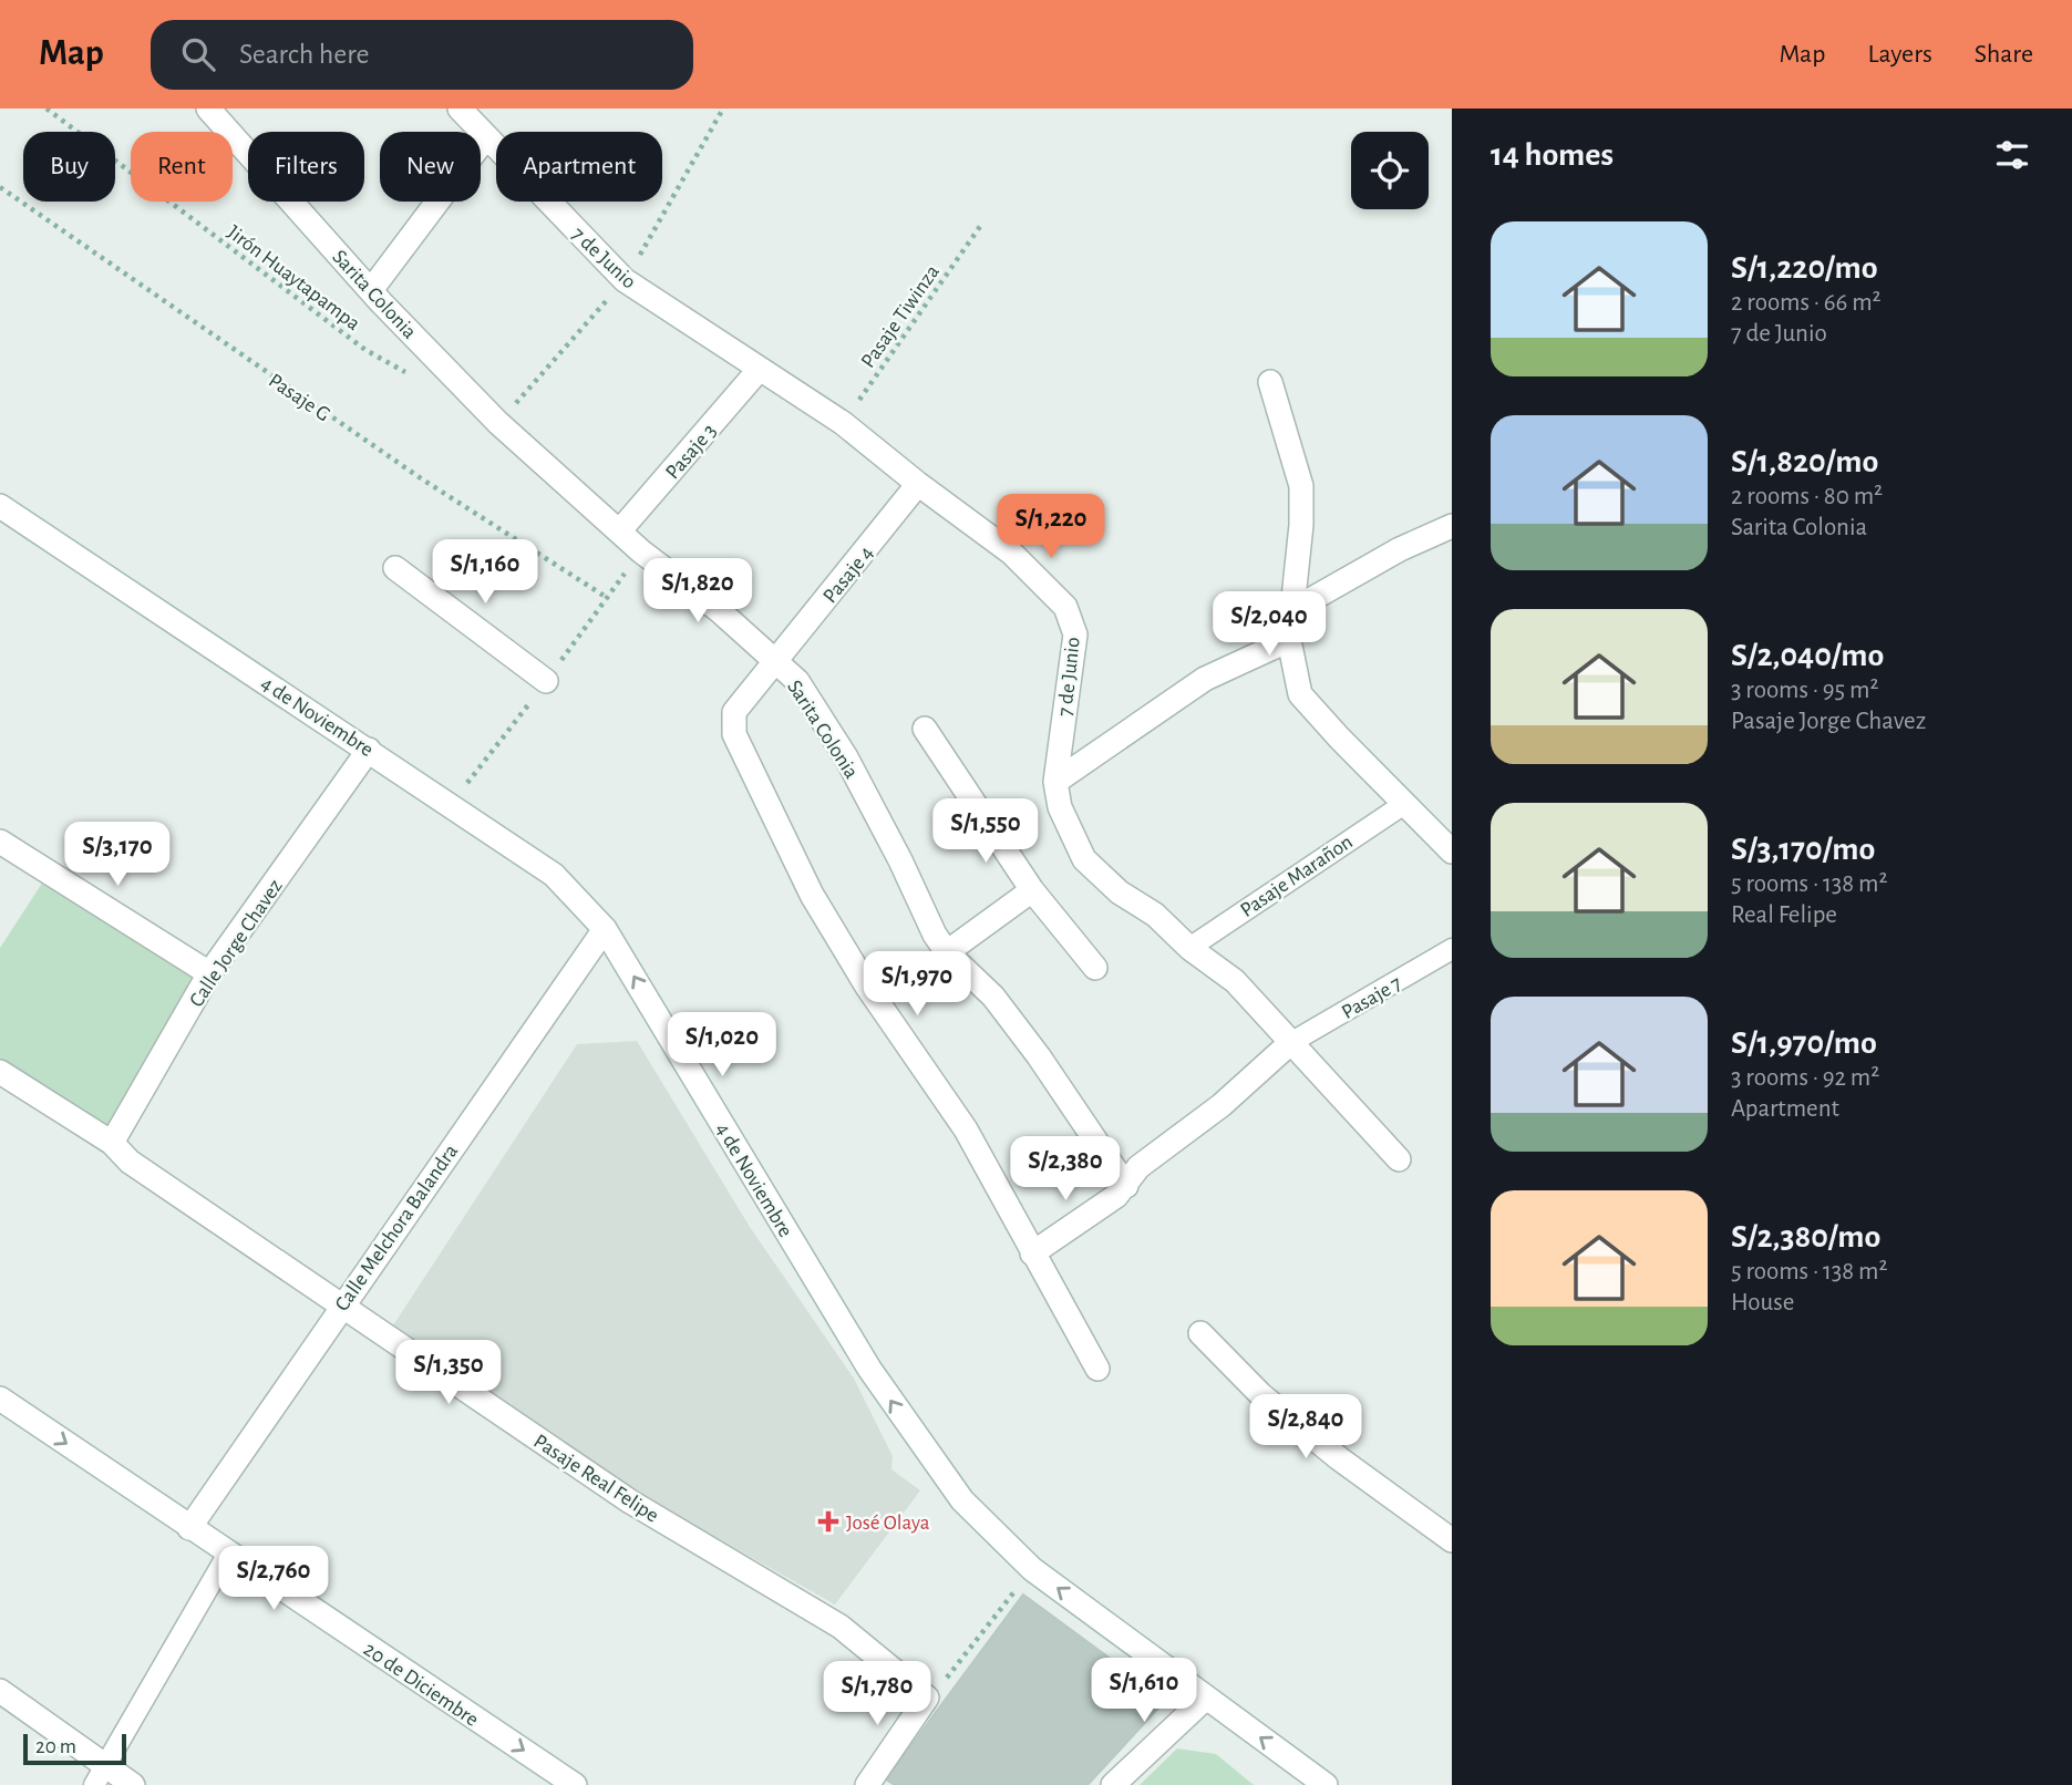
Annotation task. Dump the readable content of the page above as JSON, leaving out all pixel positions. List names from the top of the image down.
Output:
{
  "streets": {
    "street": [
      "7 de Junio",
      "Sarita Colonia",
      "Pasaje 3",
      "Pasaje 4",
      "4 de Noviembre",
      "Calle Jorge Chavez",
      "Calle Melchora Balandra",
      "Pasaje Real Felipe",
      "20 de Diciembre"
    ],
    "lane": ["Pasaje Marañon", "Pasaje 7"],
    "path": ["Jirón Huaytapampa", "Pasaje Tiwinza", "Pasaje G"]
  },
  "crossings": [
    ["7 de Junio", "Pasaje Tiwinza"],
    ["7 de Junio", "Pasaje 3"],
    ["7 de Junio", "Pasaje 4"],
    ["7 de Junio", "Pasaje Marañon"],
    ["7 de Junio", "Pasaje 7"],
    ["Sarita Colonia", "Pasaje 3"],
    ["Sarita Colonia", "Pasaje 4"],
    ["4 de Noviembre", "Calle Jorge Chavez"],
    ["4 de Noviembre", "Calle Melchora Balandra"],
    ["Calle Jorge Chavez", "Pasaje Real Felipe"],
    ["Calle Melchora Balandra", "Pasaje Real Felipe"],
    ["Calle Melchora Balandra", "20 de Diciembre"]
  ],
  "one_way": ["4 de Noviembre", "20 de Diciembre"],
  "places": {
    "health": ["José Olaya"]
  },
  "scale_bar": "20 m",
  "page": {
    "header": "Map",
    "search": "Search here",
    "nav": ["Map", "Layers", "Share"],
    "heading": "14 homes",
    "chip": [
      "Buy",
      "Rent",
      "Filters",
      "New",
      "Apartment"
    ],
    "list": [
      {
        "name": "S/1,220/mo",
        "note": "2 rooms · 66 m² · 7 de Junio"
      },
      {
        "name": "S/1,820/mo",
        "note": "2 rooms · 80 m² · Sarita Colonia"
      },
      {
        "name": "S/2,040/mo",
        "note": "3 rooms · 95 m² · Pasaje Jorge Chavez"
      },
      {
        "name": "S/3,170/mo",
        "note": "5 rooms · 138 m² · Real Felipe"
      },
      {
        "name": "S/1,970/mo",
        "note": "3 rooms · 92 m² · Apartment"
      },
      {
        "name": "S/2,380/mo",
        "note": "5 rooms · 138 m² · House"
      }
    ],
    "price": [
      "S/1,220",
      "S/1,160",
      "S/1,820",
      "S/2,040",
      "S/1,550",
      "S/3,170",
      "S/1,970",
      "S/1,020",
      "S/2,380",
      "S/1,350",
      "S/2,840",
      "S/2,760",
      "S/1,610",
      "S/1,780"
    ],
    "scale": "20 m"
  }
}
